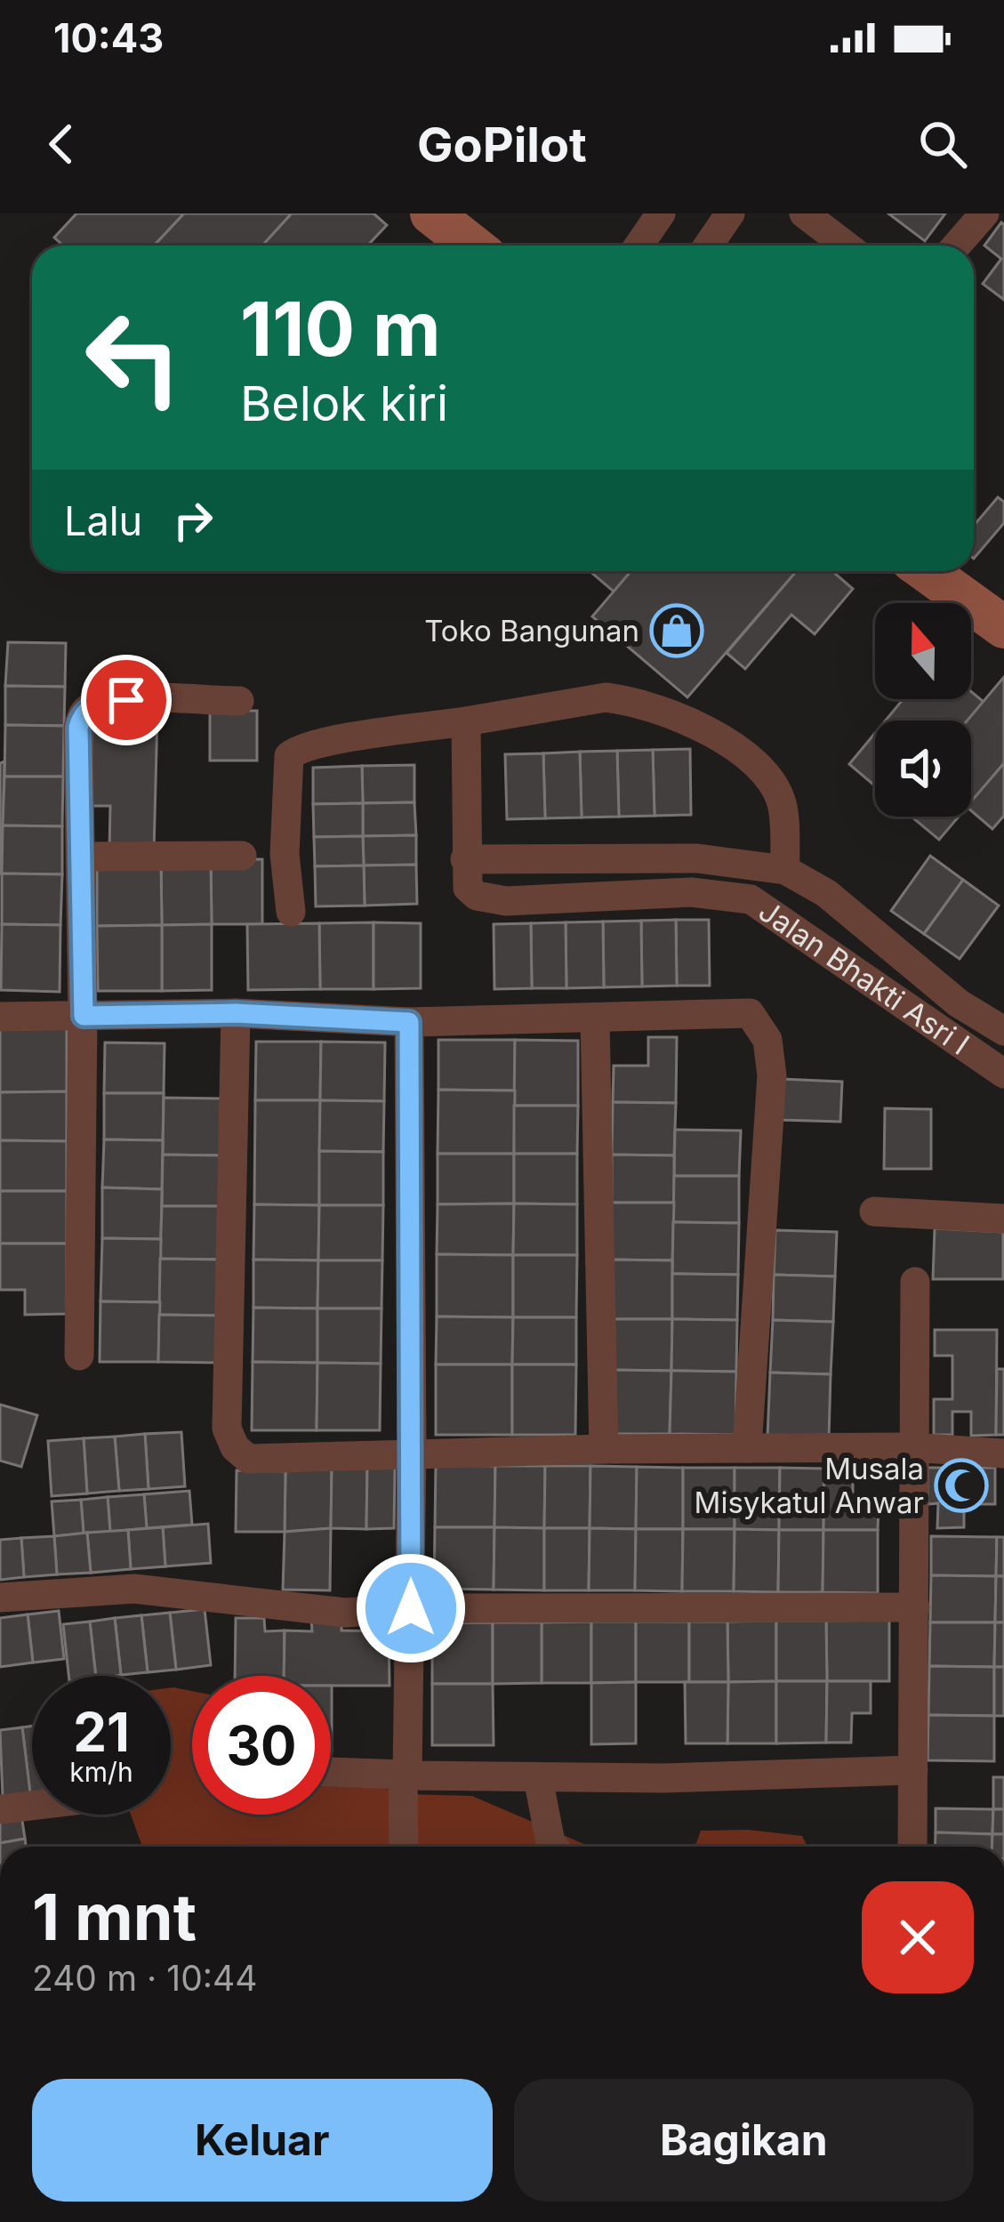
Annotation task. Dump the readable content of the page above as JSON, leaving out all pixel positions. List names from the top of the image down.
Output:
{
  "streets": {
    "street": ["Jalan Bhakti Asri I"]
  },
  "places": {
    "shop": ["Toko Bangunan"],
    "mosque": ["Musala Misykatul Anwar"]
  },
  "north": "top",
  "page": {
    "status": "10:43",
    "header": "GoPilot",
    "turn": ["110 m", "Belok kiri"],
    "then": "Lalu",
    "speed": "21 km/h",
    "limit": "30",
    "heading": ["1 mnt", "240 m · 10:44"],
    "buttons": ["Keluar", "Bagikan"]
  }
}
